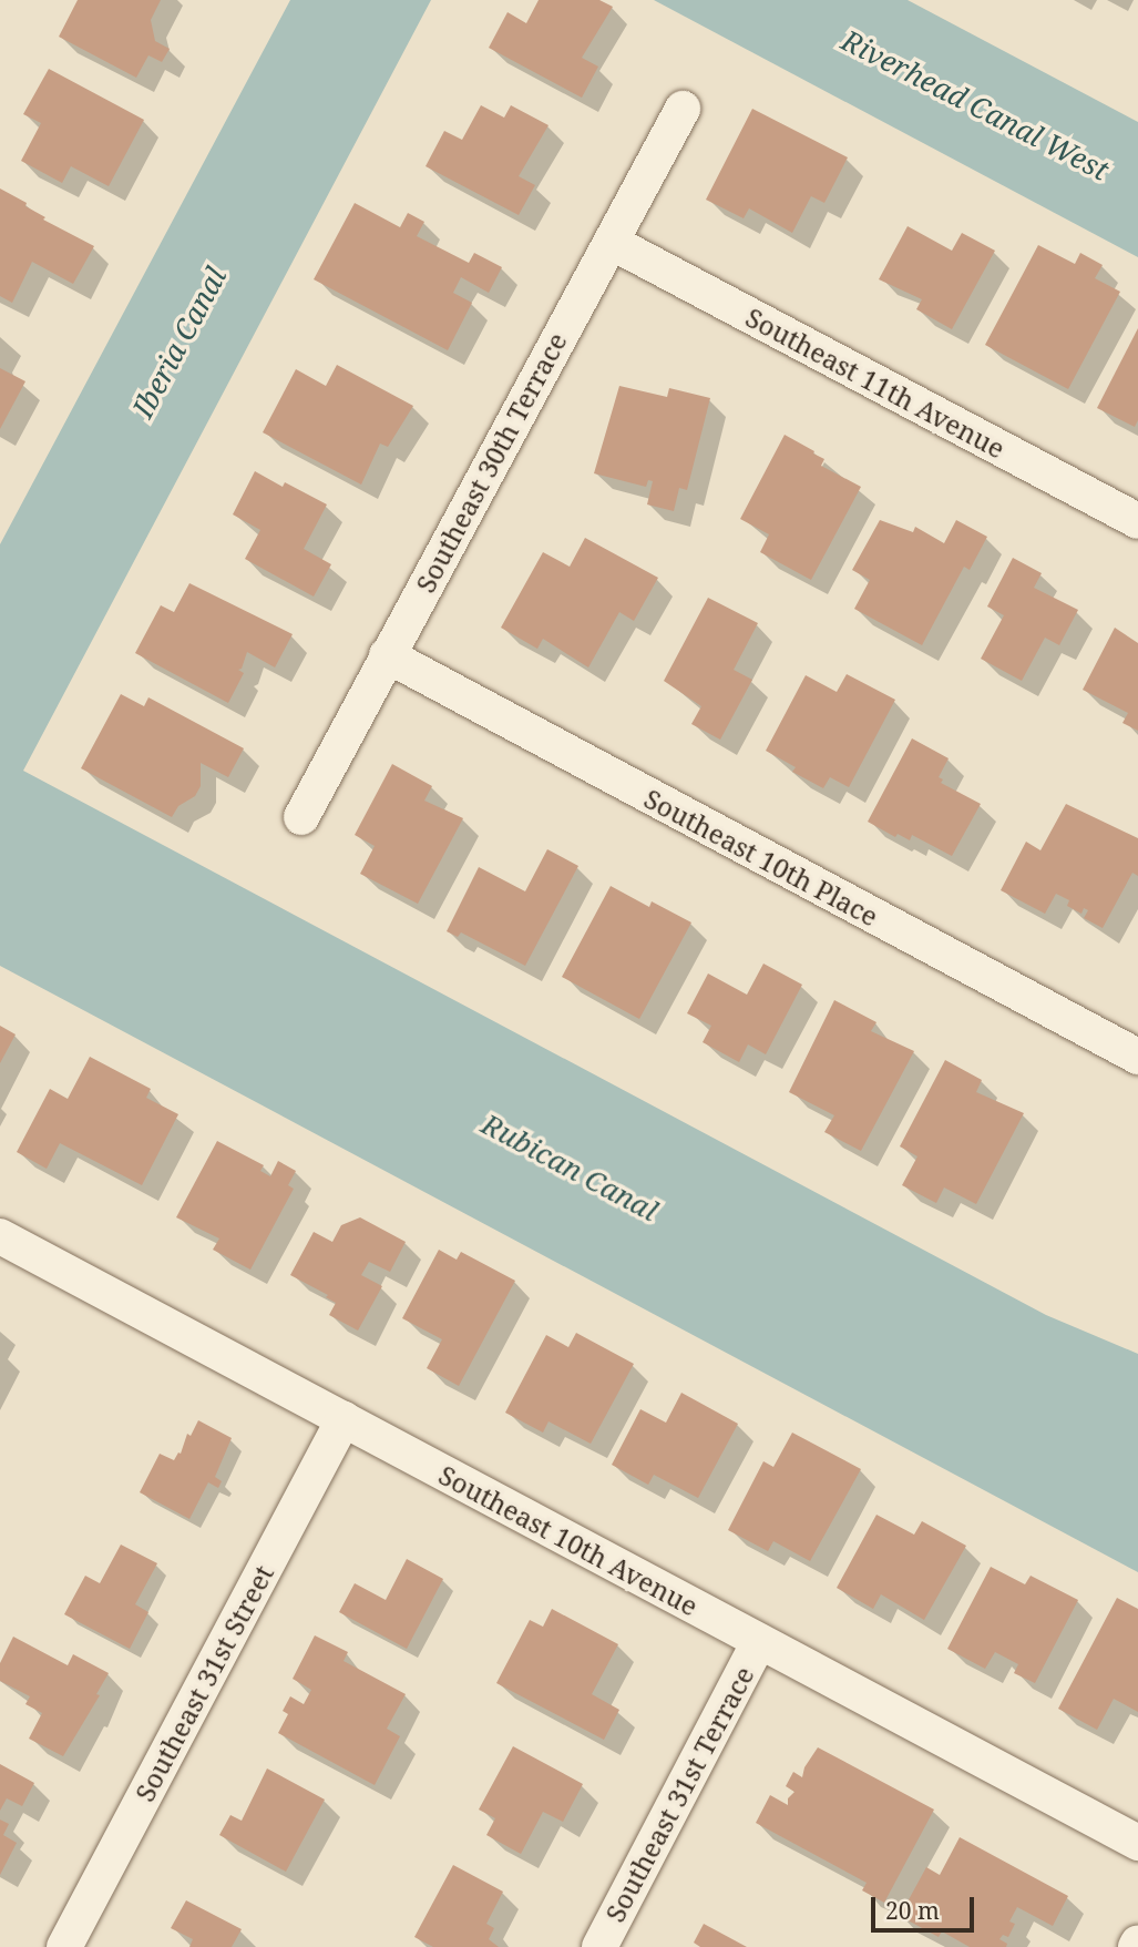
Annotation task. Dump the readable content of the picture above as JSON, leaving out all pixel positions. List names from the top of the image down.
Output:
{
  "streets": {
    "street": [
      "Southeast 11th Avenue",
      "Southeast 30th Terrace",
      "Southeast 10th Place",
      "Southeast 10th Avenue",
      "Southeast 31st Street",
      "Southeast 31st Terrace"
    ]
  },
  "crossings": [
    ["Southeast 11th Avenue", "Southeast 30th Terrace"],
    ["Southeast 30th Terrace", "Southeast 10th Place"],
    ["Southeast 10th Avenue", "Southeast 31st Street"],
    ["Southeast 10th Avenue", "Southeast 31st Terrace"]
  ],
  "water": ["Riverhead Canal West", "Iberia Canal", "Rubican Canal"],
  "scale_bar": "20 m"
}
